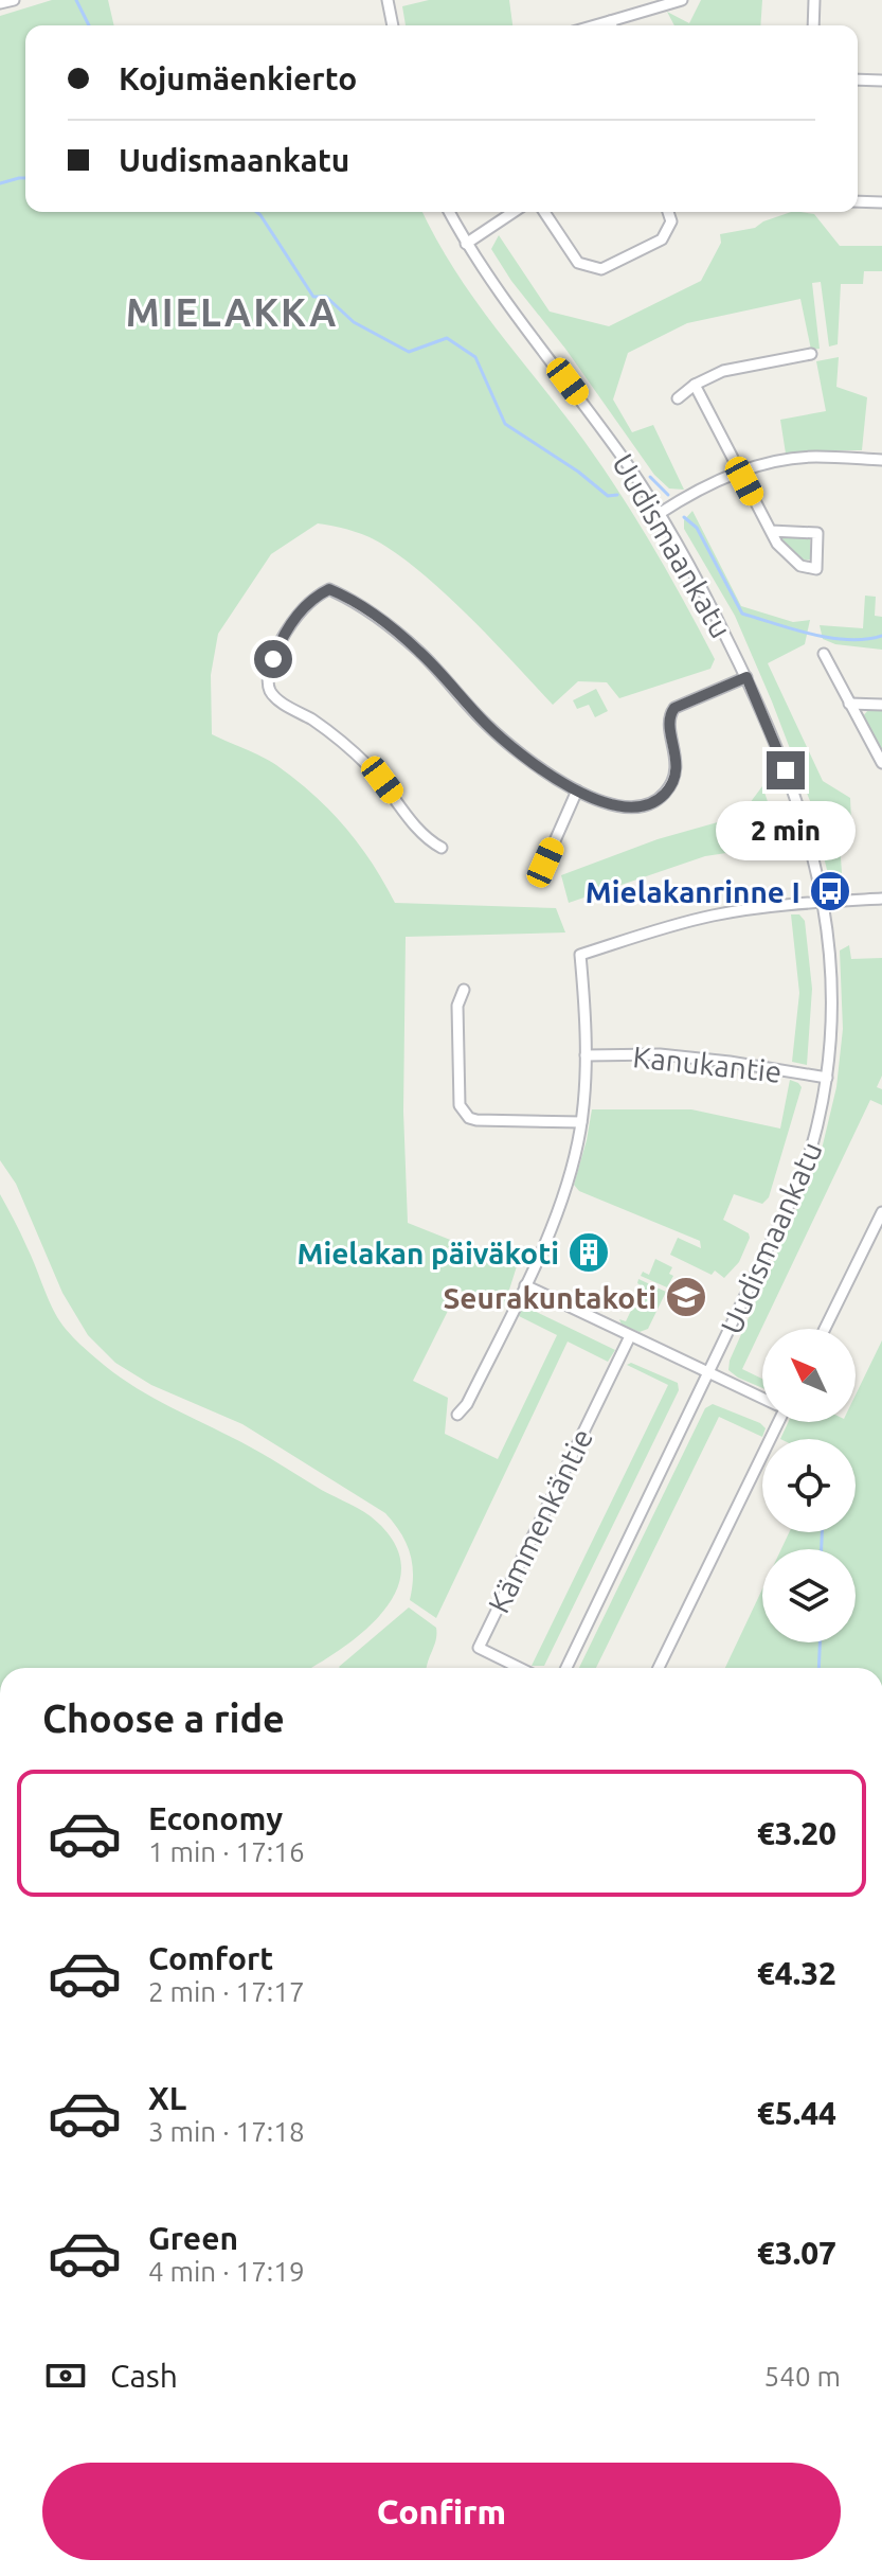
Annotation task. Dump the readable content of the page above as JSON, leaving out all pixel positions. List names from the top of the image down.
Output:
{
  "streets": {
    "street": ["Uudismaankatu", "Kanukantie", "Kämmenkäntie"]
  },
  "crossings": [
    ["Uudismaankatu", "Kanukantie"]
  ],
  "districts": ["MIELAKKA"],
  "places": {
    "bus stop": ["Mielakanrinne I"],
    "building": ["Mielakan päiväkoti"],
    "school or university": ["Seurakuntakoti"]
  },
  "north": "top left",
  "page": {
    "banner": ["Kojumäenkierto", "Uudismaankatu"],
    "bubble": "2 min",
    "heading": "Choose a ride",
    "list": [
      {
        "name": "Economy",
        "note": "1 min · 17:16",
        "value": "€3.20"
      },
      {
        "name": "Comfort",
        "note": "2 min · 17:17",
        "value": "€4.32"
      },
      {
        "name": "XL",
        "note": "3 min · 17:18",
        "value": "€5.44"
      },
      {
        "name": "Green",
        "note": "4 min · 17:19",
        "value": "€3.07"
      }
    ],
    "pay": ["Cash", "540 m"],
    "buttons": "Confirm"
  }
}
